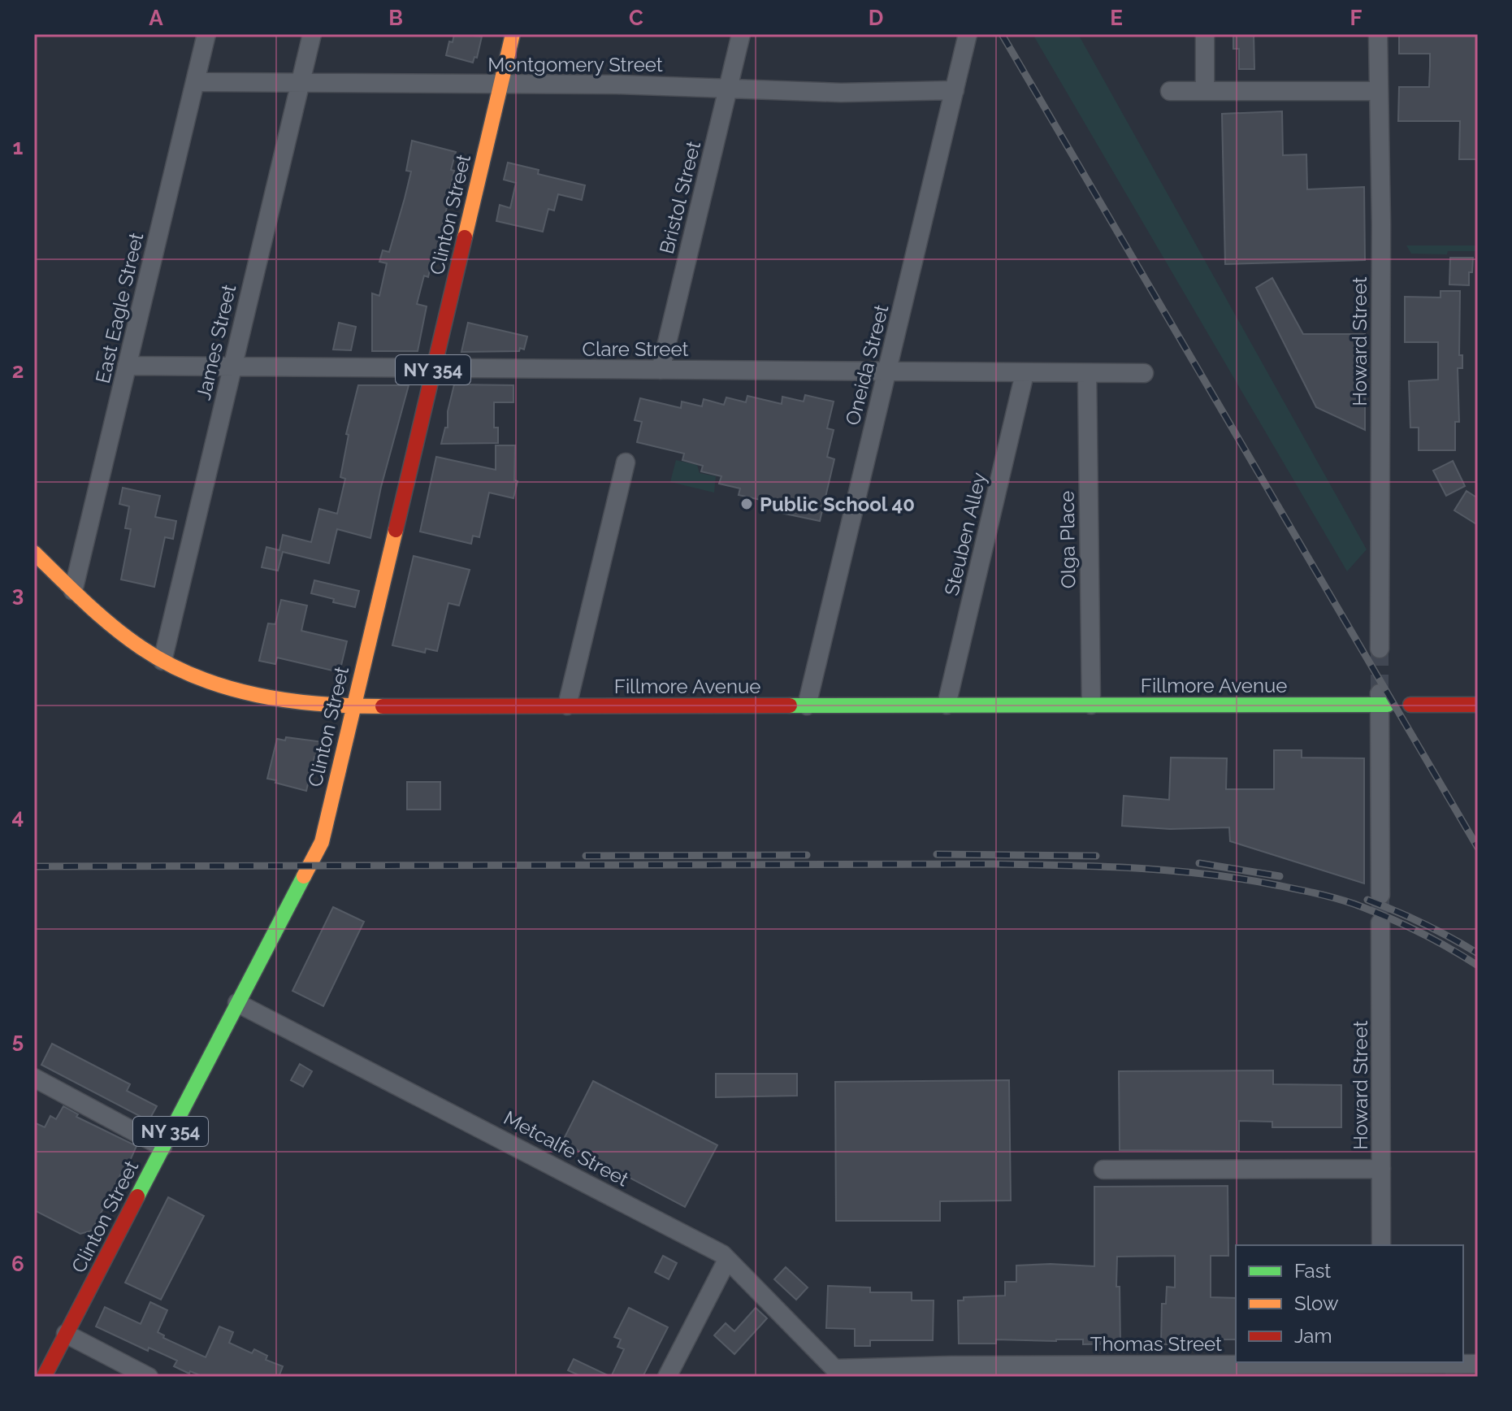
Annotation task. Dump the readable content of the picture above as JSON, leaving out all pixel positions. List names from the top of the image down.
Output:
{
  "streets": {
    "street": [
      "Montgomery Street",
      "Bristol Street",
      "Clinton Street",
      "East Eagle Street",
      "Howard Street",
      "James Street",
      "Clare Street",
      "Oneida Street",
      "NY 354",
      "Steuben Alley",
      "Olga Place",
      "Fillmore Avenue",
      "Metcalfe Street",
      "Thomas Street"
    ]
  },
  "crossings": [
    ["Montgomery Street", "Bristol Street"],
    ["Montgomery Street", "Clinton Street"],
    ["Montgomery Street", "East Eagle Street"],
    ["Montgomery Street", "James Street"],
    ["Montgomery Street", "Oneida Street"],
    ["Bristol Street", "Clare Street"],
    ["Clinton Street", "Clare Street"],
    ["Clinton Street", "Fillmore Avenue"],
    ["Clinton Street", "Metcalfe Street"],
    ["East Eagle Street", "Clare Street"],
    ["East Eagle Street", "Fillmore Avenue"],
    ["James Street", "Clare Street"],
    ["James Street", "Fillmore Avenue"],
    ["Clare Street", "Oneida Street"],
    ["Clare Street", "Steuben Alley"],
    ["Clare Street", "Olga Place"],
    ["Oneida Street", "Fillmore Avenue"],
    ["Steuben Alley", "Fillmore Avenue"],
    ["Olga Place", "Fillmore Avenue"],
    ["Metcalfe Street", "Thomas Street"]
  ],
  "places": ["Public School 40"],
  "legend": ["Fast", "Slow", "Jam"],
  "grid": {
    "columns": [
      "A",
      "B",
      "C",
      "D",
      "E",
      "F"
    ],
    "rows": [
      "1",
      "2",
      "3",
      "4",
      "5",
      "6"
    ]
  }
}
